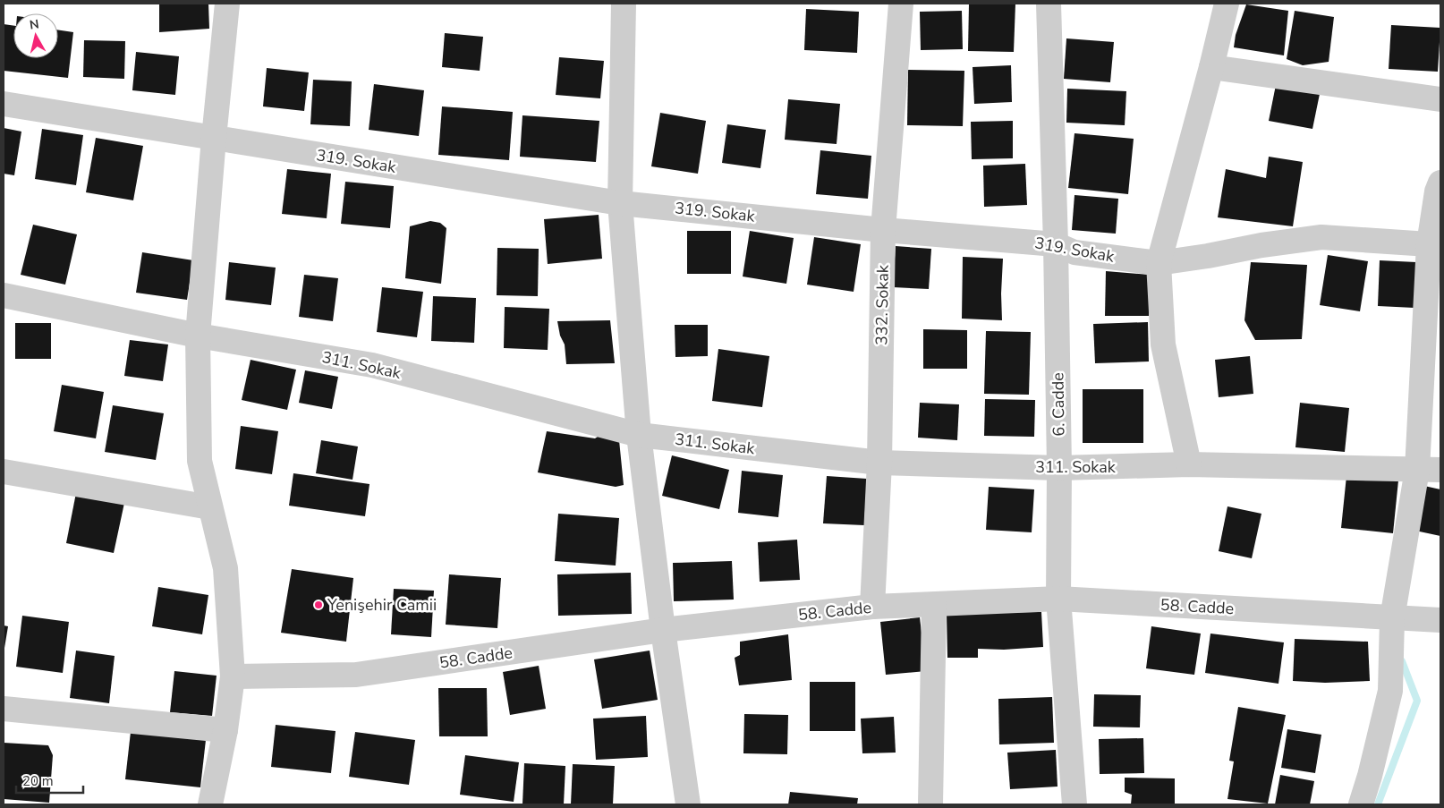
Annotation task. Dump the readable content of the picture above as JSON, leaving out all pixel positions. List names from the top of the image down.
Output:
{
  "streets": {
    "street": [
      "319. Sokak",
      "332. Sokak",
      "311. Sokak",
      "6. Cadde",
      "58. Cadde"
    ]
  },
  "crossings": [
    ["319. Sokak", "332. Sokak"],
    ["319. Sokak", "6. Cadde"],
    ["332. Sokak", "311. Sokak"],
    ["332. Sokak", "58. Cadde"],
    ["311. Sokak", "6. Cadde"],
    ["6. Cadde", "58. Cadde"]
  ],
  "places": ["Yenişehir Camii"],
  "scale_bar": "20 m",
  "north": "top"
}
